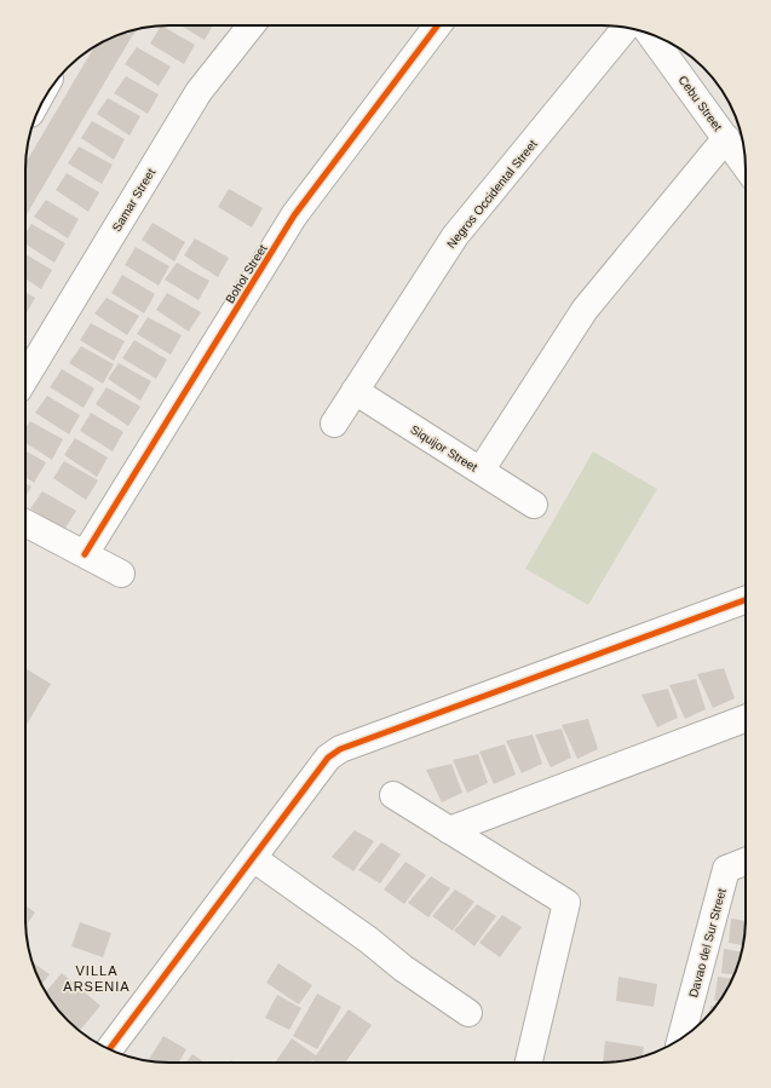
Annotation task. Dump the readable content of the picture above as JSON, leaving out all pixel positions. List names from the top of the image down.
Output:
{
  "streets": {
    "street": [
      "Cebu Street",
      "Negros Occidental Street",
      "Samar Street",
      "Bohol Street",
      "Siquijor Street",
      "Davao del Sur Street"
    ]
  },
  "crossings": [
    ["Negros Occidental Street", "Siquijor Street"]
  ],
  "districts": ["VILLA ARSENIA"]
}
